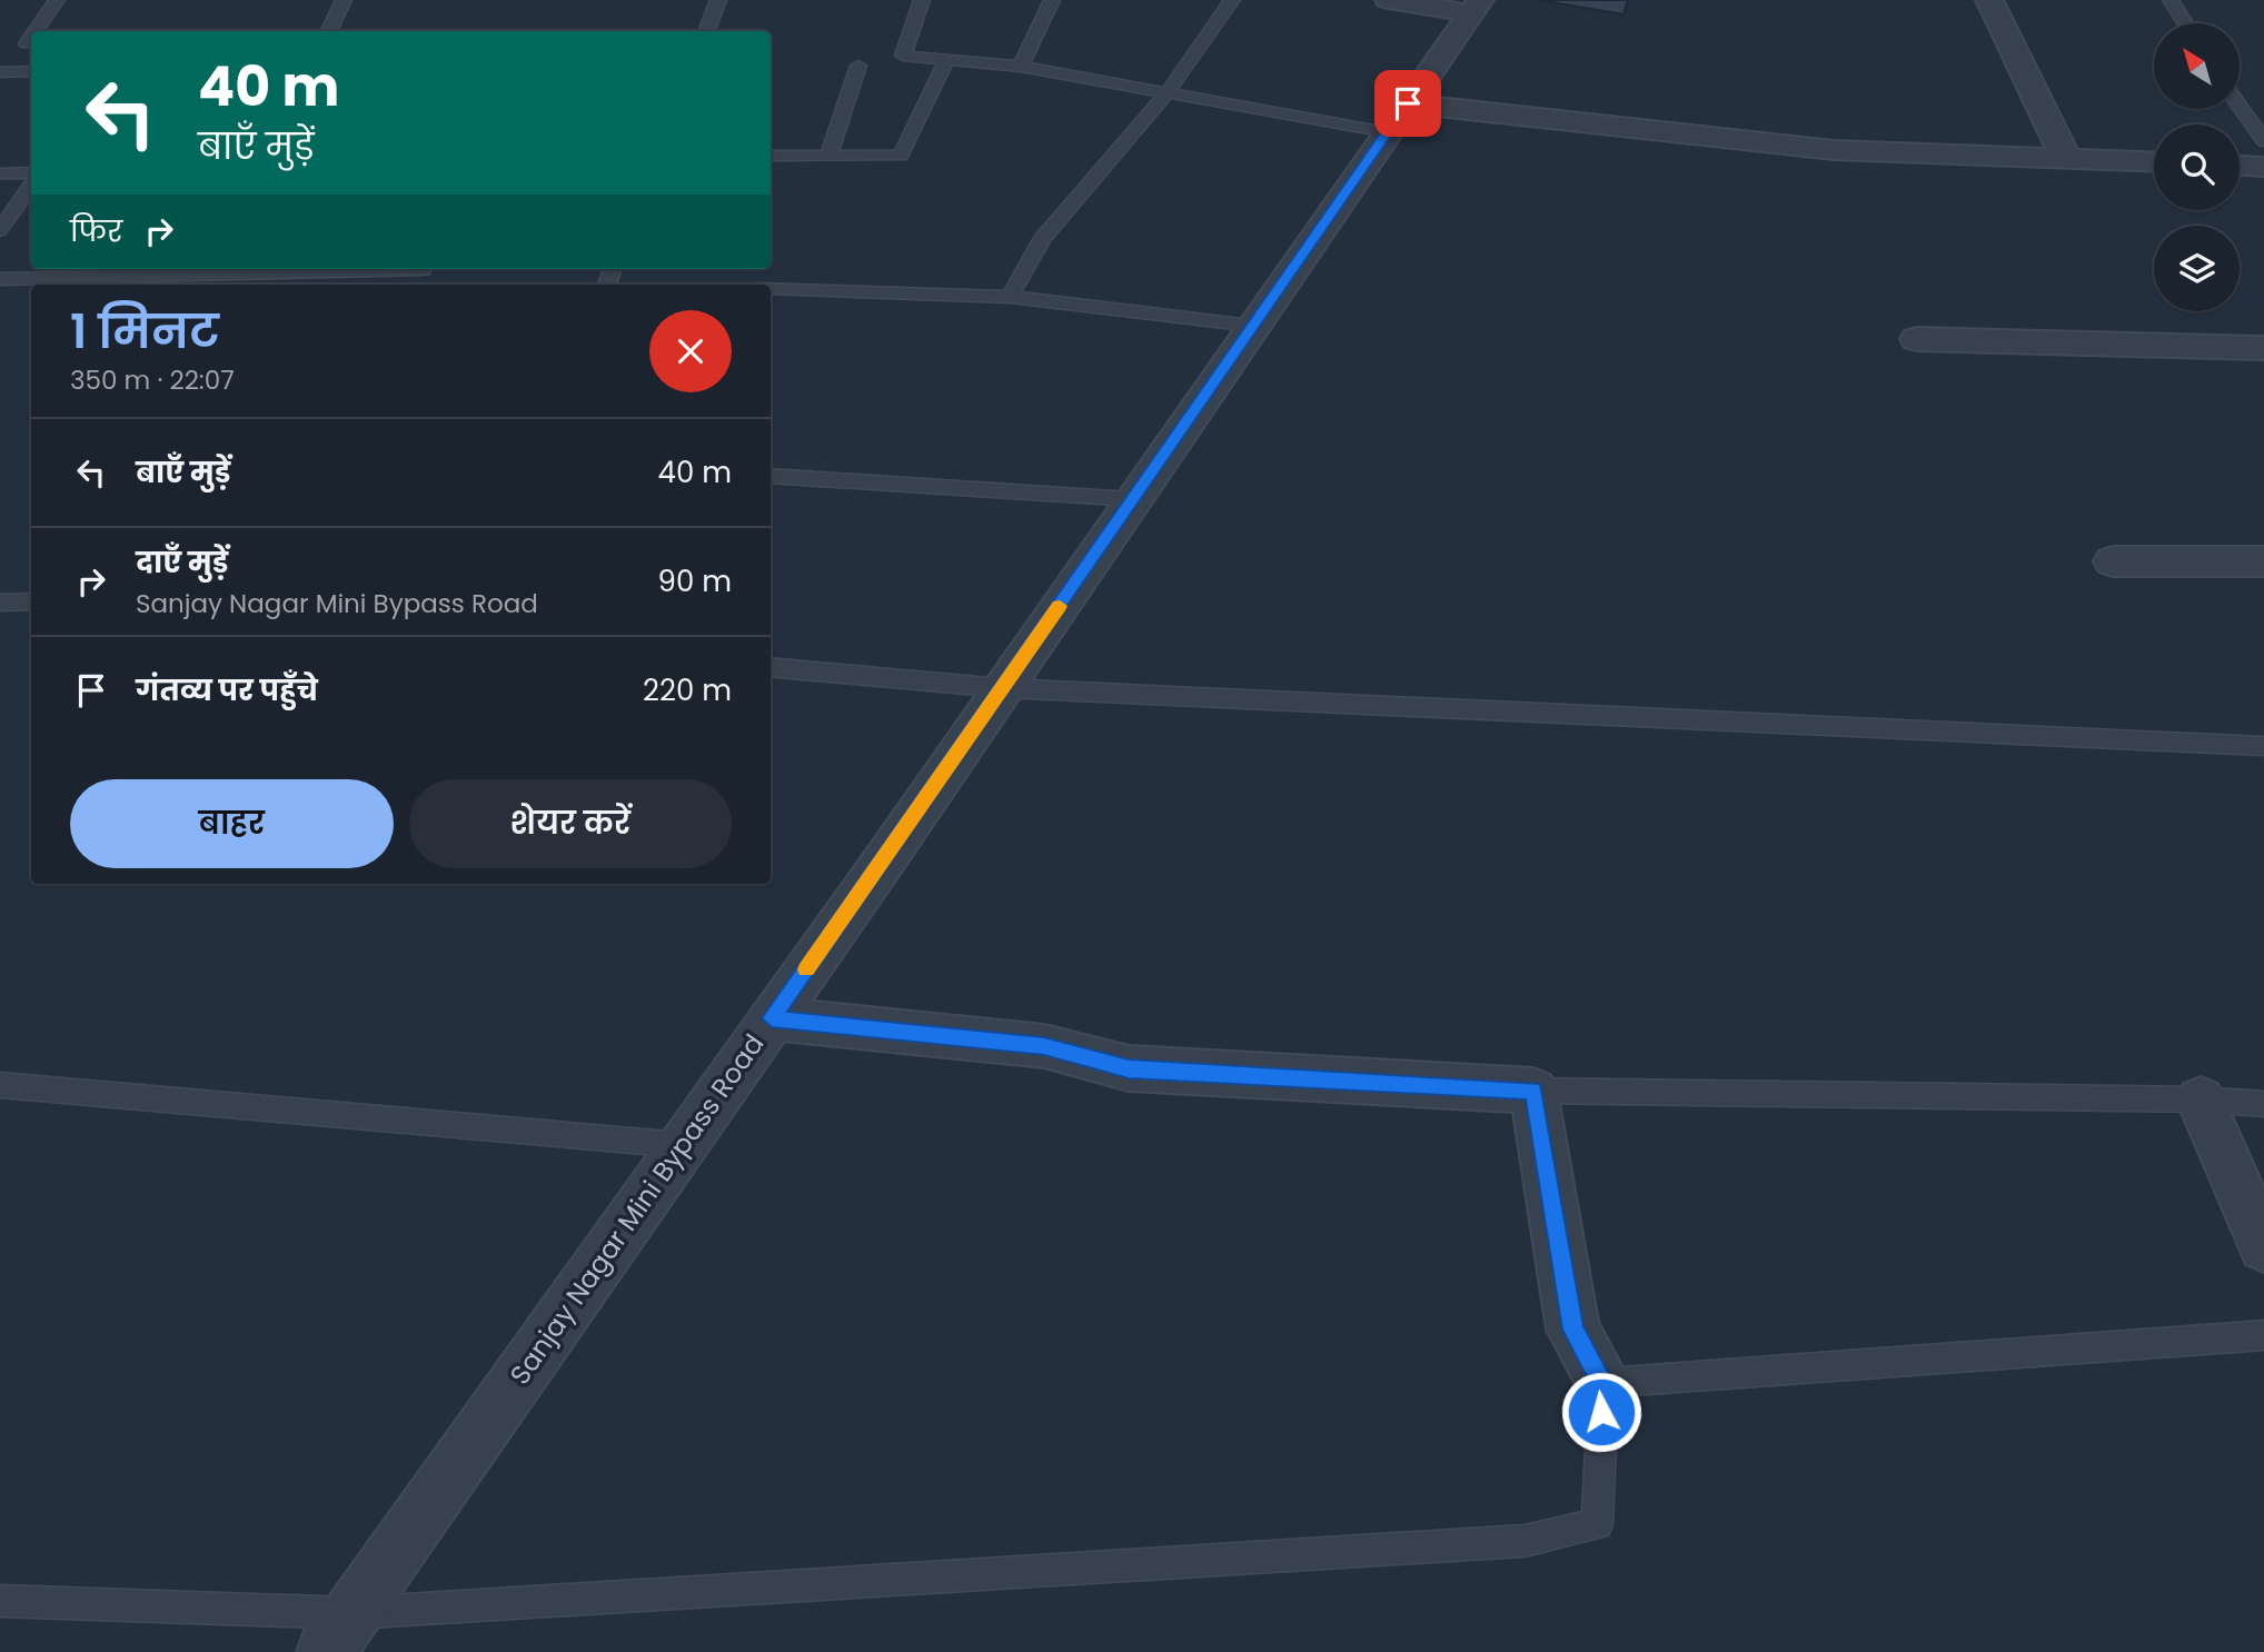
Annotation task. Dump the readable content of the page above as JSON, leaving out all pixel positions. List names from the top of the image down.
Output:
{
  "streets": {
    "street": ["Sanjay Nagar Mini Bypass Road"]
  },
  "north": "top left",
  "page": {
    "turn": ["40 m", "बाएँ मुड़ें"],
    "then": "फिर",
    "heading": ["1 मिनट", "350 m · 22:07"],
    "list": [
      {
        "name": "बाएँ मुड़ें",
        "value": "40 m"
      },
      {
        "name": "दाएँ मुड़ें",
        "note": "Sanjay Nagar Mini Bypass Road",
        "value": "90 m"
      },
      {
        "name": "गंतव्य पर पहुँचे",
        "value": "220 m"
      }
    ],
    "buttons": ["बाहर", "शेयर करें"]
  }
}
